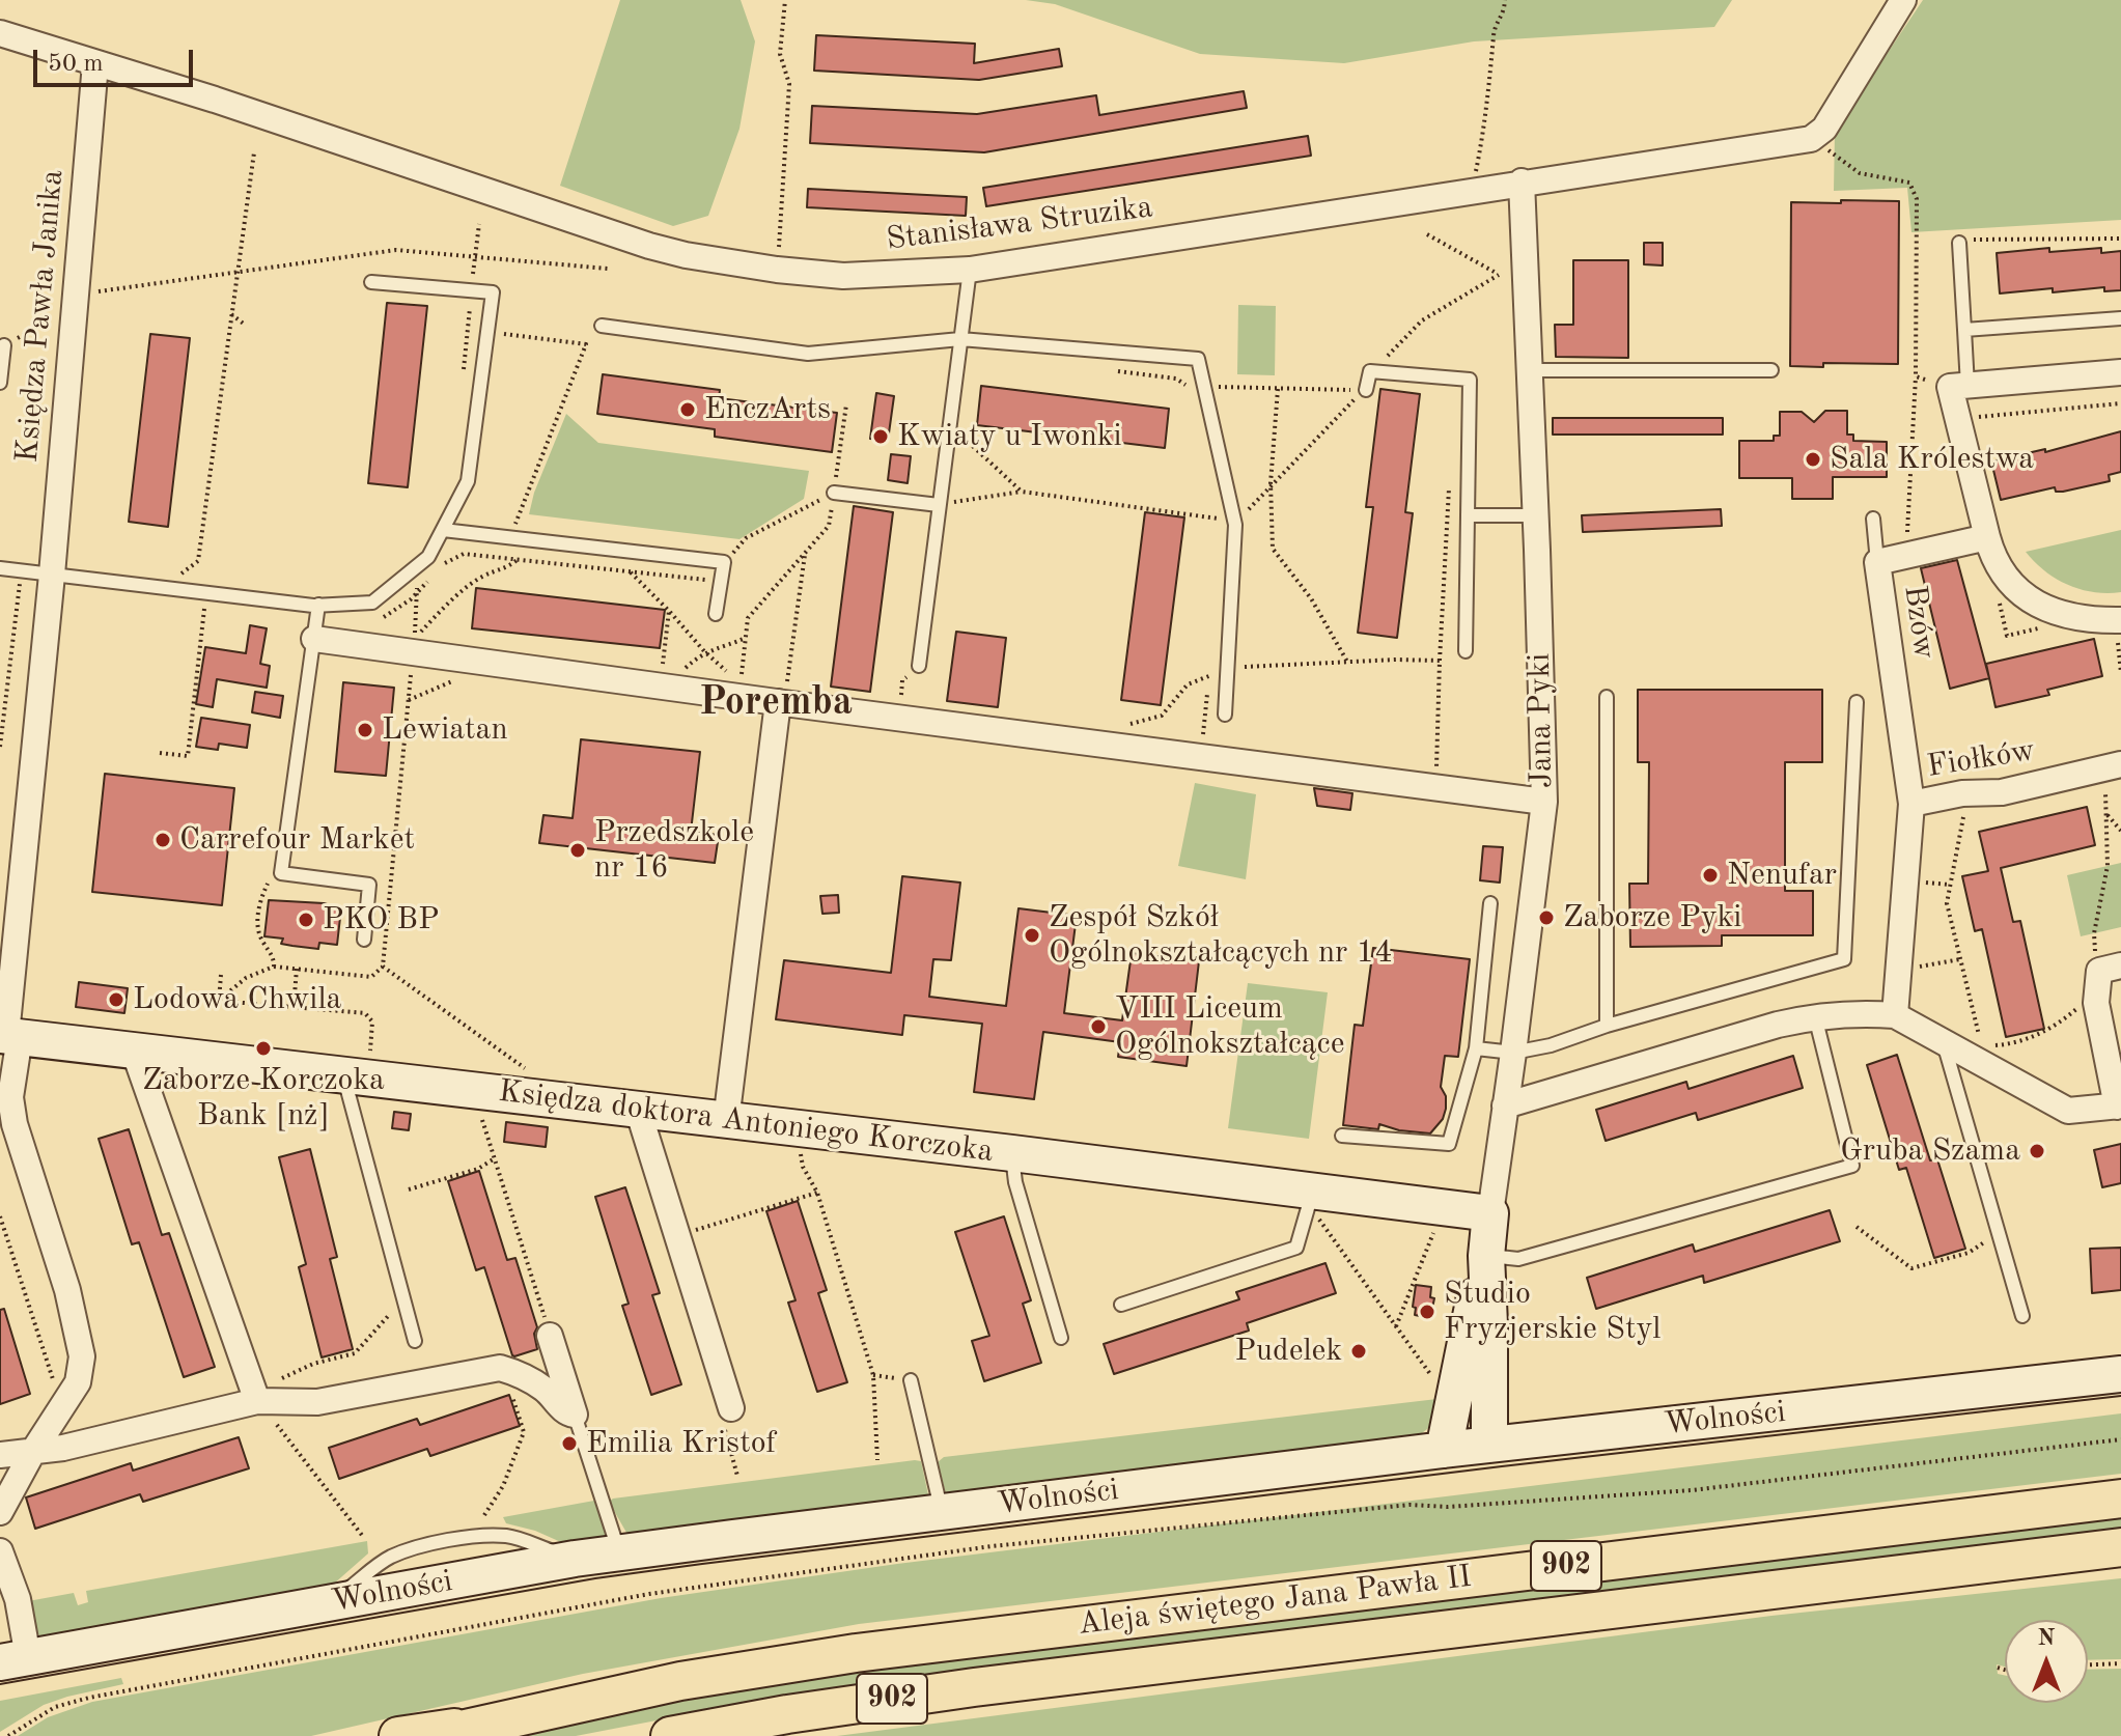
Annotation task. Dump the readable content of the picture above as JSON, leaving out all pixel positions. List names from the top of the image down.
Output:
{
  "streets": {
    "main road": ["902", "Aleja świętego Jana Pawła II"],
    "street": [
      "Stanisława Struzika",
      "Księdza Pawła Janika",
      "Bzów",
      "Jana Pyki",
      "Fiołków",
      "Księdza doktora Antoniego Korczoka",
      "Wolności"
    ]
  },
  "crossings": [
    ["Stanisława Struzika", "Księdza Pawła Janika"],
    ["Stanisława Struzika", "Jana Pyki"],
    ["Księdza Pawła Janika", "Księdza doktora Antoniego Korczoka"],
    ["Bzów", "Fiołków"],
    ["Jana Pyki", "Księdza doktora Antoniego Korczoka"],
    ["Jana Pyki", "Wolności"]
  ],
  "districts": ["Poremba"],
  "places": [
    "EnczArts",
    "Kwiaty u Iwonki",
    "Sala Królestwa",
    "Lewiatan",
    "Carrefour Market",
    "Przedszkole nr 16",
    "Nenufar",
    "Zaborze Pyki",
    "PKO BP",
    "Zespół Szkół Ogólnokształcących nr 14",
    "Lodowa Chwila",
    "VIII Liceum Ogólnokształcące",
    "Zaborze Korczoka Bank [nż]",
    "Gruba Szama",
    "Studio Fryzjerskie Styl",
    "Pudelek",
    "Emilia Kristof"
  ],
  "scale_bar": "50 m",
  "north": "top"
}
